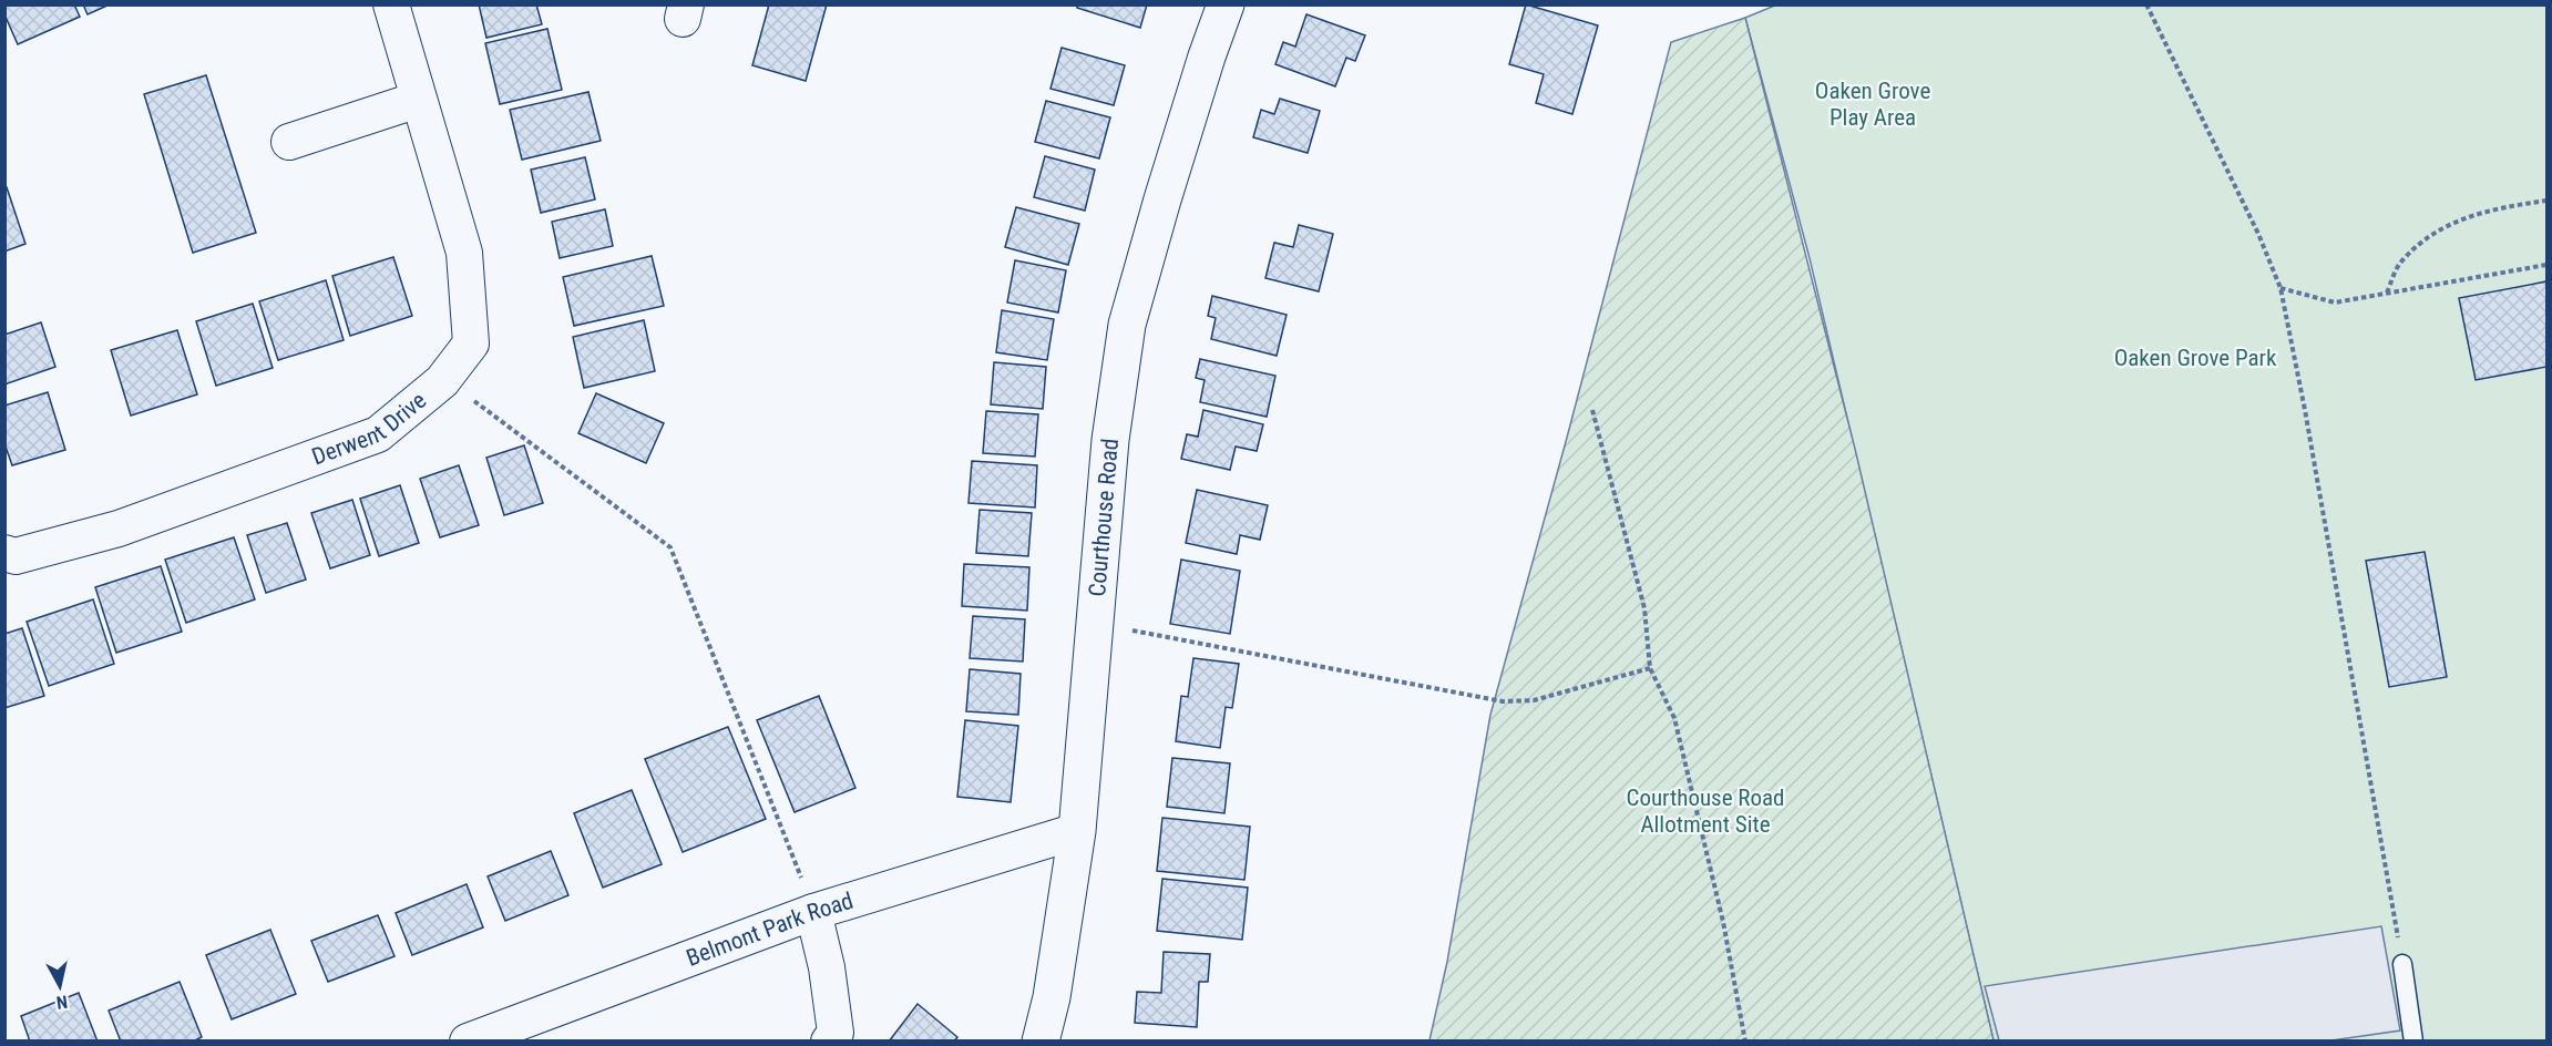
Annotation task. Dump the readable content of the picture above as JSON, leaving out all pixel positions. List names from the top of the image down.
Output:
{
  "streets": {
    "street": ["Derwent Drive", "Courthouse Road", "Belmont Park Road"]
  },
  "crossings": [
    ["Courthouse Road", "Belmont Park Road"]
  ],
  "parks": ["Oaken Grove Play Area", "Oaken Grove Park", "Courthouse Road Allotment Site"],
  "north": "bottom"
}
